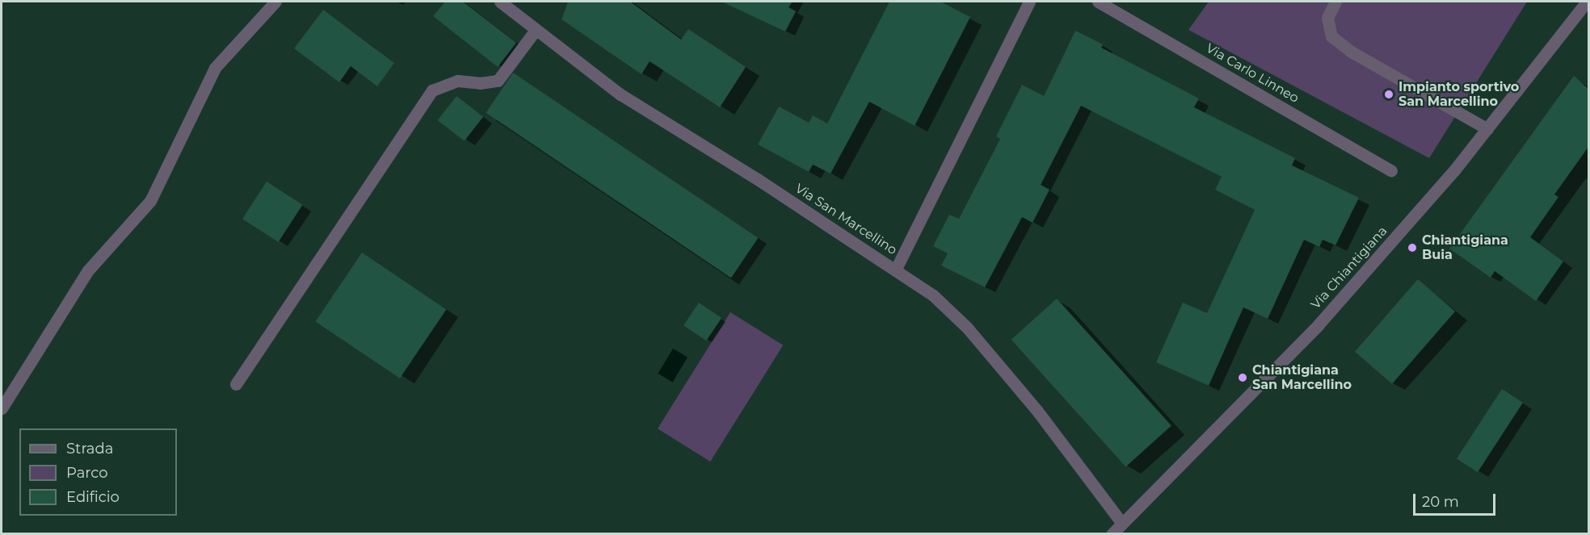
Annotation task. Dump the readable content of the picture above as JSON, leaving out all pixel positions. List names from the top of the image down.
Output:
{
  "streets": {
    "street": ["Via Carlo Linneo", "Via San Marcellino", "Via Chiantigiana"]
  },
  "crossings": [
    ["Via San Marcellino", "Via Chiantigiana"]
  ],
  "places": ["Impianto sportivo San Marcellino", "Chiantigiana Buia", "Chiantigiana San Marcellino"],
  "legend": ["Strada", "Parco", "Edificio"],
  "scale_bar": "20 m"
}
